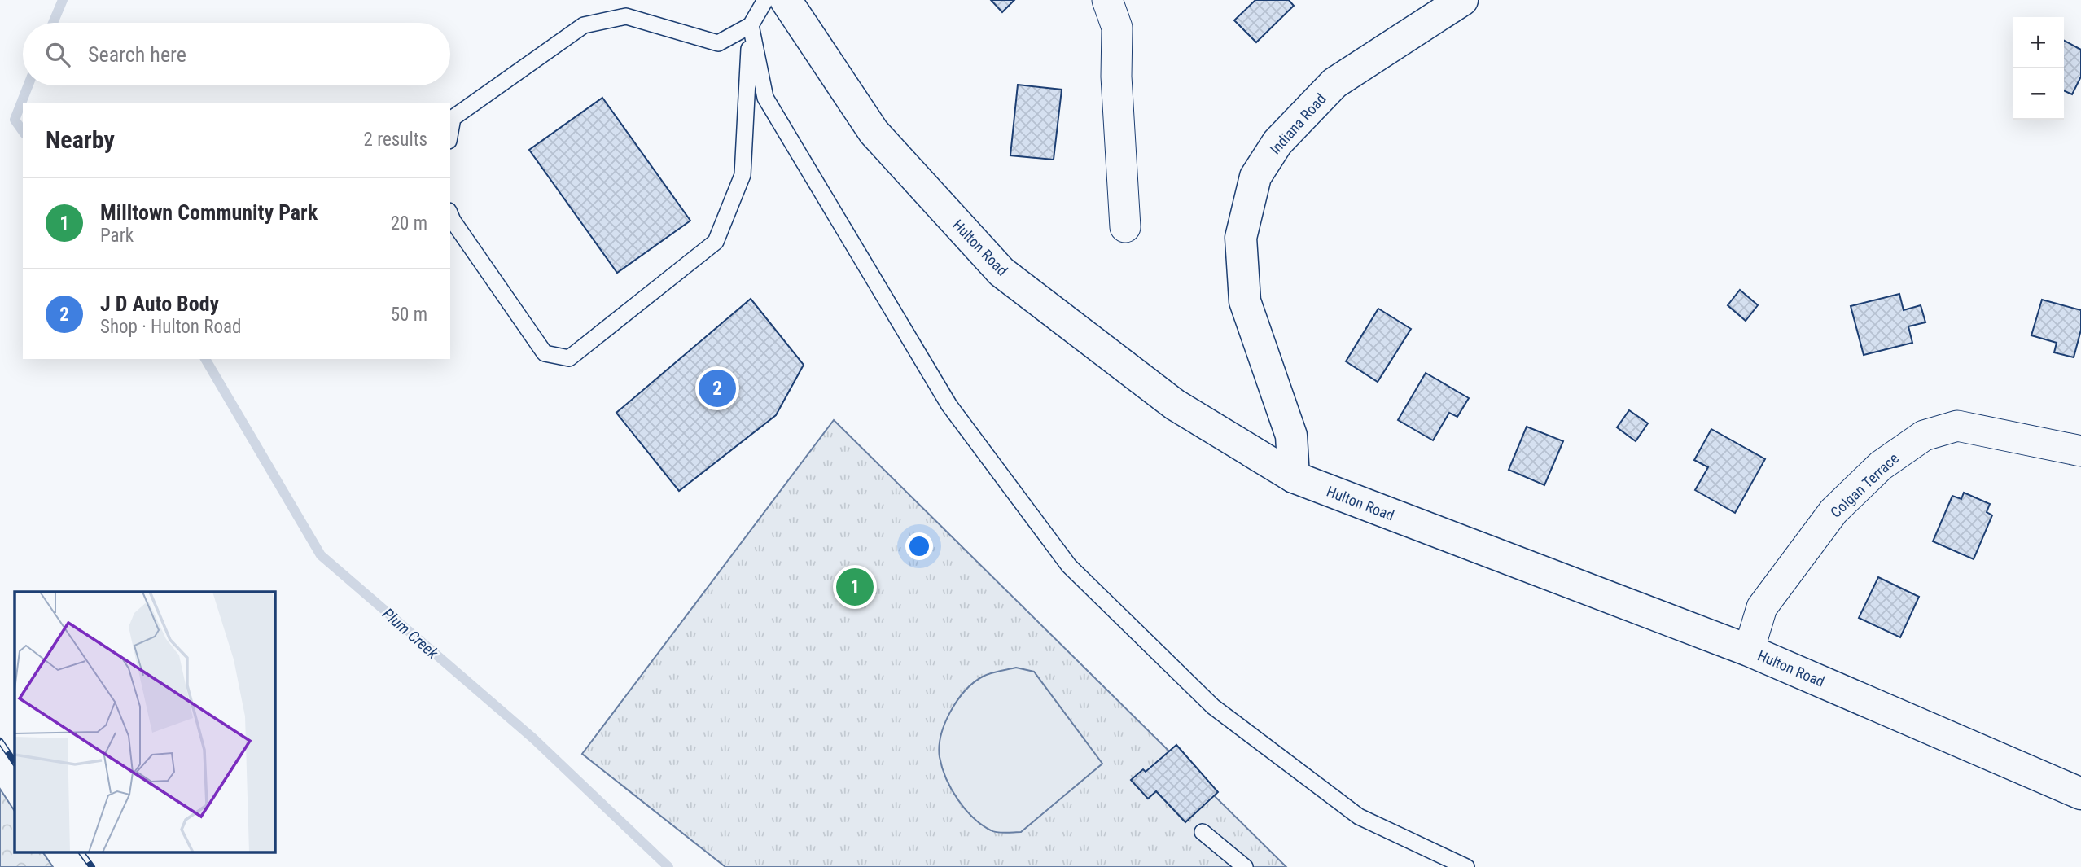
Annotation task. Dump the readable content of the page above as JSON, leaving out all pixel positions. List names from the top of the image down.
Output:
{
  "streets": {
    "main road": ["Indiana Road", "Hulton Road"],
    "street": ["Colgan Terrace"]
  },
  "crossings": [
    ["Indiana Road", "Hulton Road"],
    ["Hulton Road", "Colgan Terrace"]
  ],
  "water": ["Plum Creek"],
  "page": {
    "map_buttons": ["+", "−"],
    "search": "Search here",
    "heading": ["Nearby", "2 results"],
    "list": [
      {
        "mark": "1",
        "name": "Milltown Community Park",
        "note": "Park",
        "value": "20 m"
      },
      {
        "mark": "2",
        "name": "J D Auto Body",
        "note": "Shop · Hulton Road",
        "value": "50 m"
      }
    ],
    "pins": ["2", "1"]
  }
}
